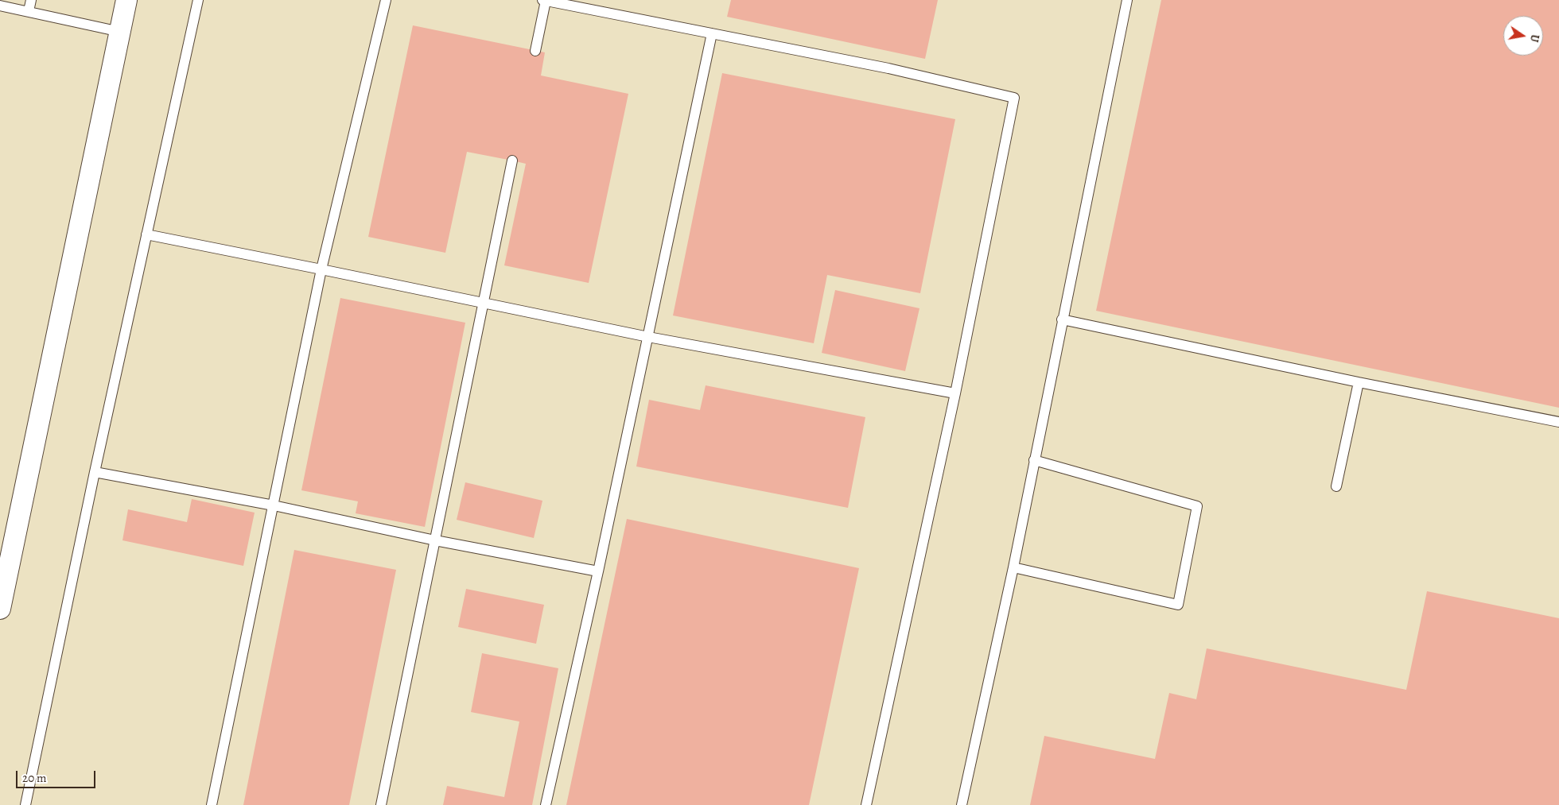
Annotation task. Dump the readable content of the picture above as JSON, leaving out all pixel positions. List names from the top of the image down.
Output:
{
  "scale_bar": "20 m",
  "north": "right"
}
